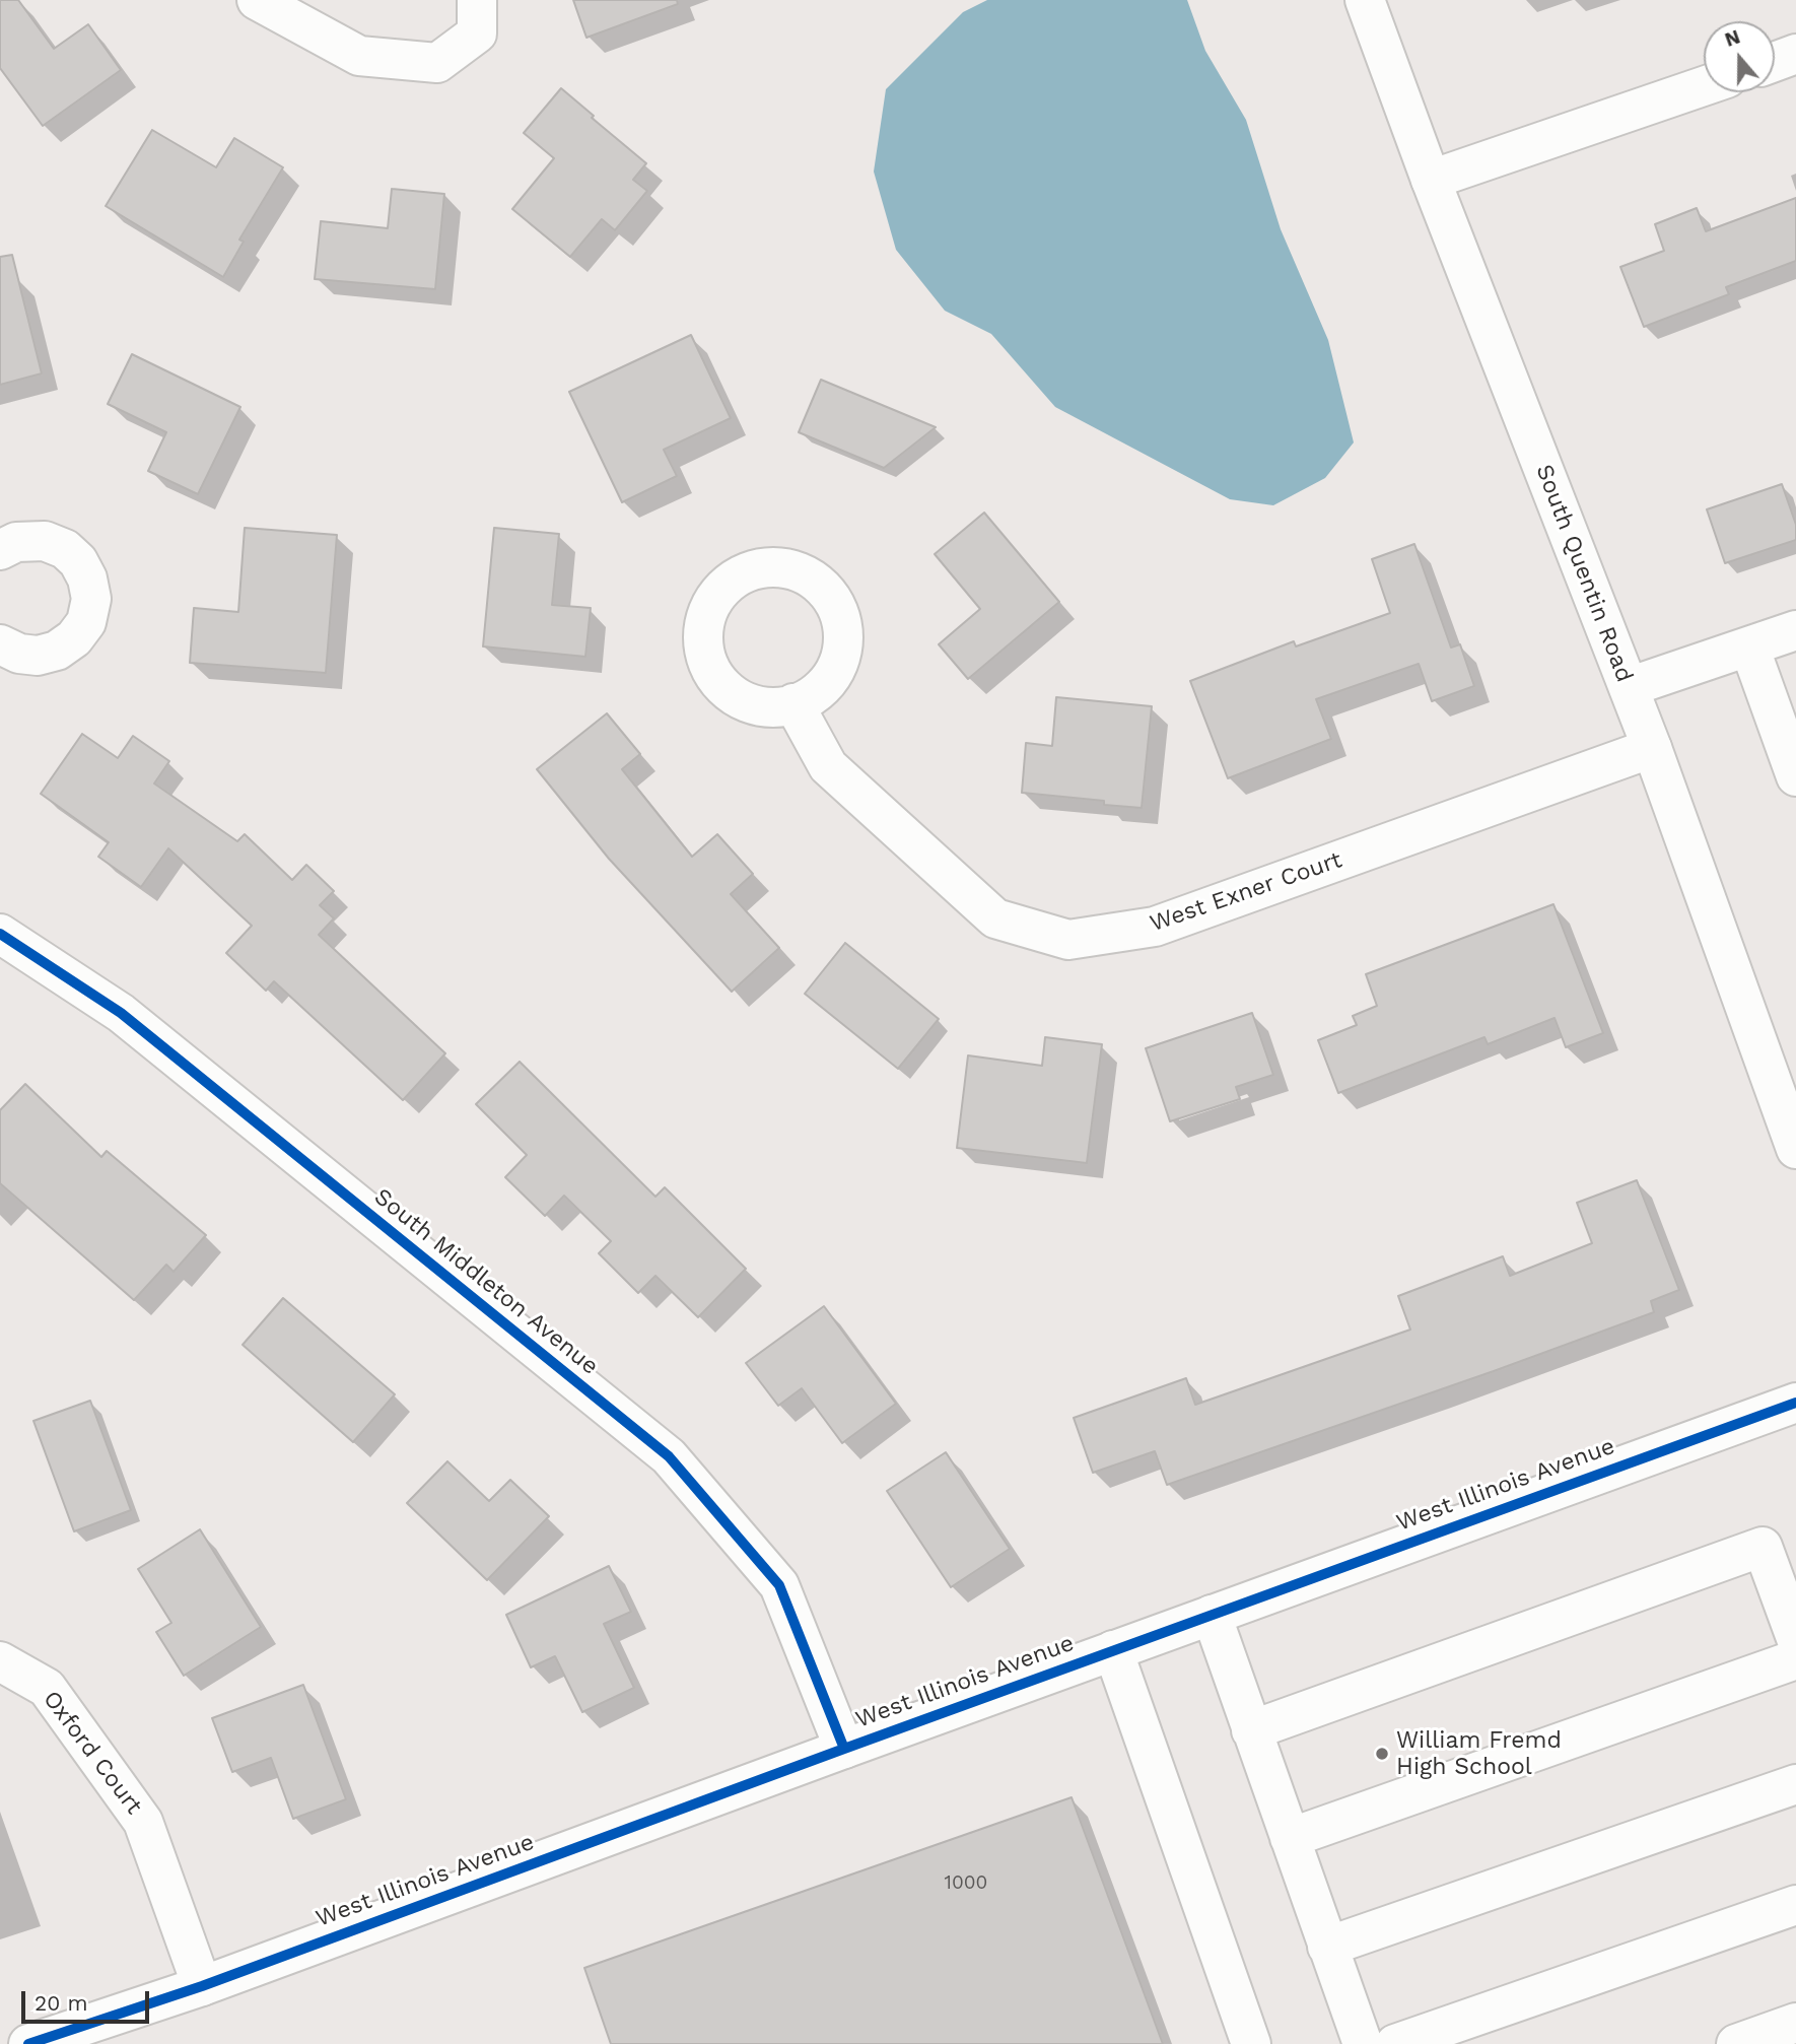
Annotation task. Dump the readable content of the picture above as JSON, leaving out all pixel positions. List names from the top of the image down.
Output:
{
  "streets": {
    "street": [
      "South Quentin Road",
      "West Exner Court",
      "South Middleton Avenue",
      "West Illinois Avenue",
      "Oxford Court"
    ]
  },
  "crossings": [
    ["South Quentin Road", "West Exner Court"],
    ["South Middleton Avenue", "West Illinois Avenue"],
    ["West Illinois Avenue", "Oxford Court"]
  ],
  "places": ["William Fremd High School"],
  "house_numbers": ["1000"],
  "scale_bar": "20 m",
  "north": "top"
}
